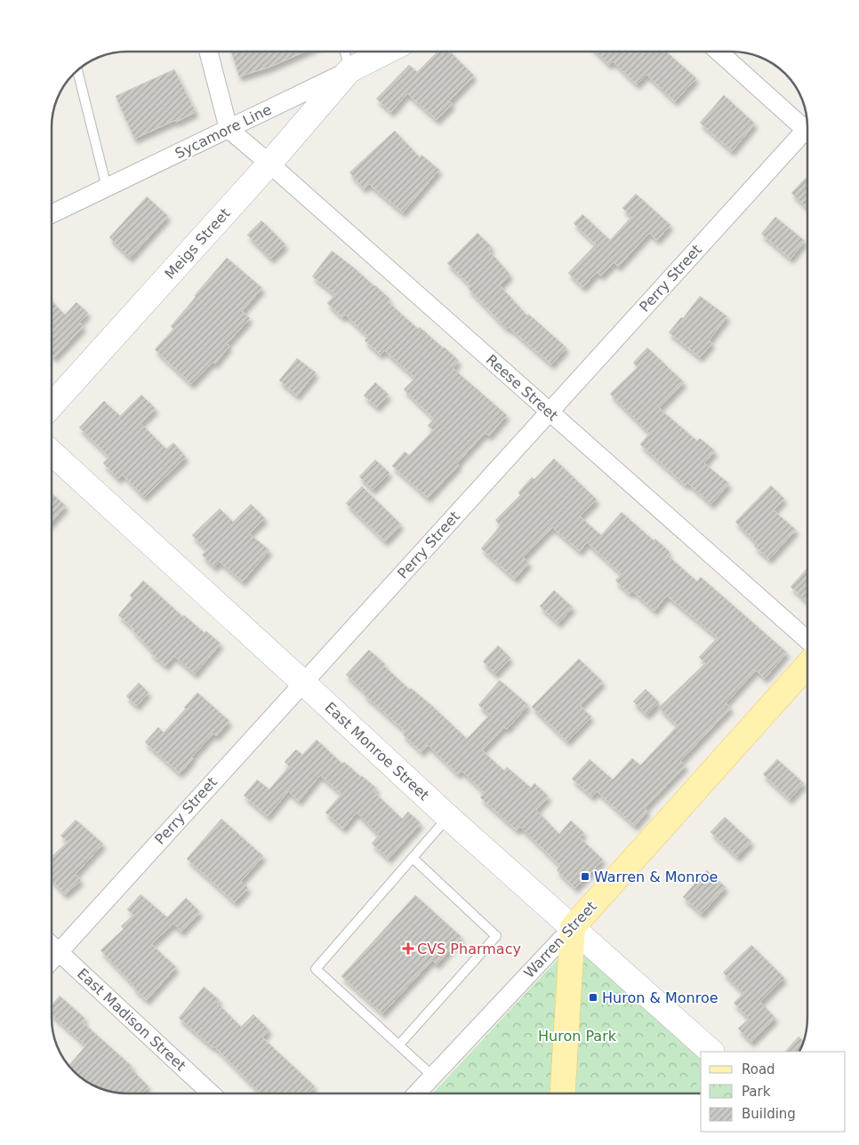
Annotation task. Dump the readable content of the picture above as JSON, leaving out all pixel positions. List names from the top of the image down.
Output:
{
  "streets": {
    "main road": [
      "Sycamore Line",
      "Meigs Street",
      "East Monroe Street",
      "Warren Street"
    ],
    "street": ["Perry Street", "Reese Street", "East Madison Street"]
  },
  "crossings": [
    ["Sycamore Line", "Meigs Street"],
    ["Sycamore Line", "Reese Street"],
    ["Meigs Street", "Reese Street"],
    ["Perry Street", "Reese Street"],
    ["Perry Street", "East Monroe Street"],
    ["Perry Street", "East Madison Street"],
    ["East Monroe Street", "Warren Street"]
  ],
  "parks": ["Huron Park"],
  "places": {
    "transit": ["Warren & Monroe", "Huron & Monroe"],
    "health": ["CVS Pharmacy"]
  },
  "legend": ["Road", "Park", "Building"]
}
